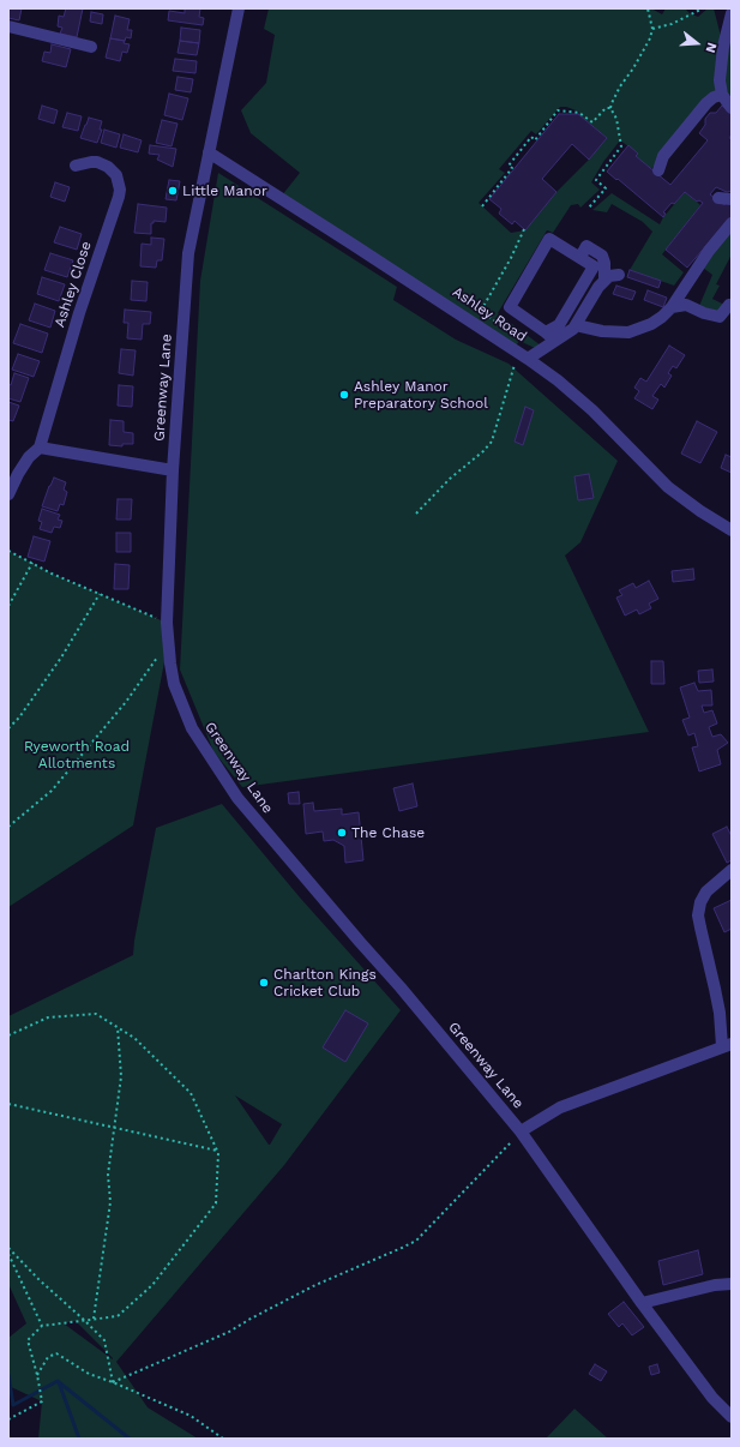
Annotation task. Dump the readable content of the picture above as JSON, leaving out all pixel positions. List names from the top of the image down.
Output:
{
  "streets": {
    "street": ["Ashley Close", "Ashley Road", "Greenway Lane"]
  },
  "crossings": [
    ["Ashley Road", "Greenway Lane"]
  ],
  "parks": ["Ryeworth Road Allotments"],
  "places": [
    "Little Manor",
    "Ashley Manor Preparatory School",
    "The Chase",
    "Charlton Kings Cricket Club"
  ],
  "north": "right"
}
